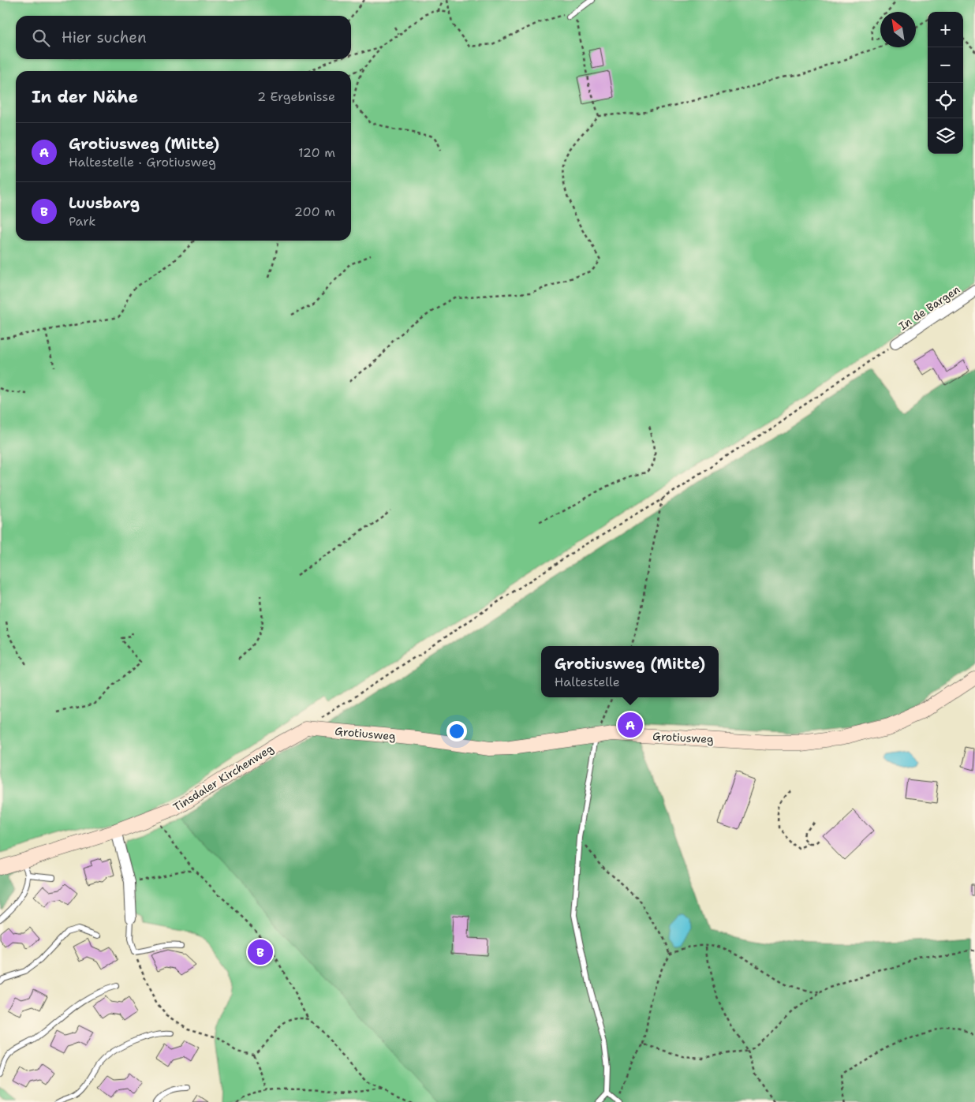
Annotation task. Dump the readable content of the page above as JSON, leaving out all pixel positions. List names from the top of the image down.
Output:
{
  "streets": {
    "street": ["In de Bargen", "Grotiusweg", "Tinsdaler Kirchenweg"]
  },
  "crossings": [
    ["Grotiusweg", "Tinsdaler Kirchenweg"]
  ],
  "north": "top left",
  "page": {
    "map_buttons": ["+", "−"],
    "search": "Hier suchen",
    "heading": ["In der Nähe", "2 Ergebnisse"],
    "list": [
      {
        "mark": "A",
        "name": "Grotiusweg (Mitte)",
        "note": "Haltestelle · Grotiusweg",
        "value": "120 m"
      },
      {
        "mark": "B",
        "name": "Luusbarg",
        "note": "Park",
        "value": "200 m"
      }
    ],
    "popup": ["Grotiusweg (Mitte)", "Haltestelle"],
    "pins": ["A", "B"]
  }
}
